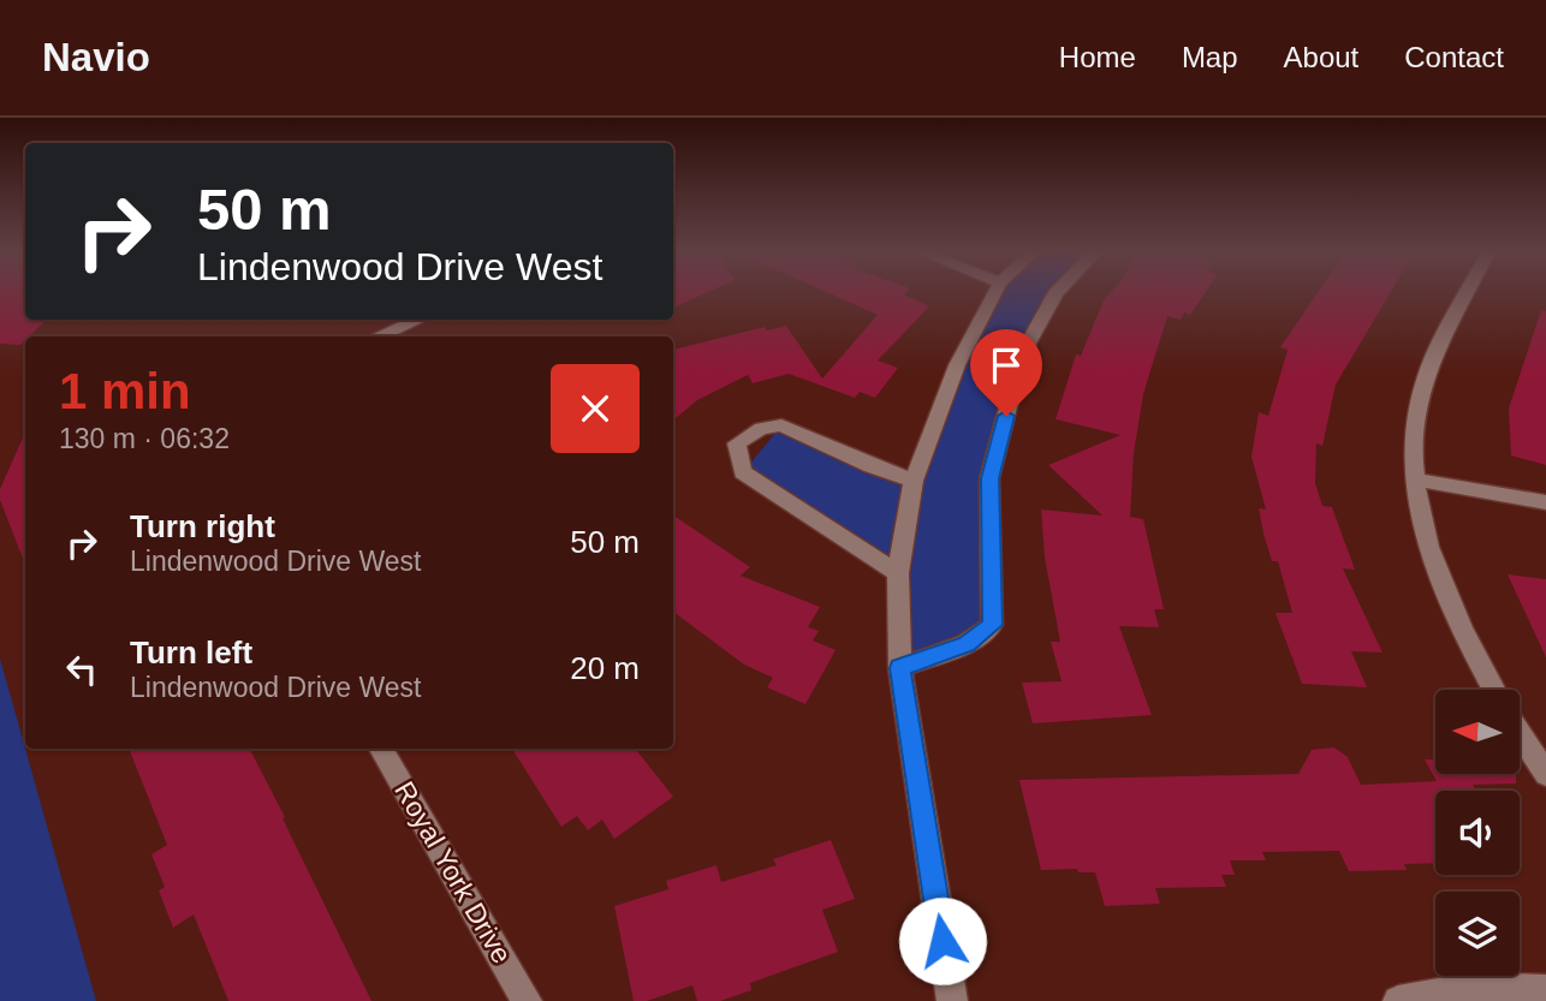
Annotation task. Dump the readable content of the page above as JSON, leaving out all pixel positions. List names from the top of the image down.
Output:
{
  "streets": {
    "street": ["Royal York Drive"]
  },
  "north": "left",
  "page": {
    "header": "Navio",
    "nav": [
      "Home",
      "Map",
      "About",
      "Contact"
    ],
    "turn": ["50 m", "Lindenwood Drive West"],
    "heading": ["1 min", "130 m · 06:32"],
    "list": [
      {
        "name": "Turn right",
        "note": "Lindenwood Drive West",
        "value": "50 m"
      },
      {
        "name": "Turn left",
        "note": "Lindenwood Drive West",
        "value": "20 m"
      }
    ]
  }
}
